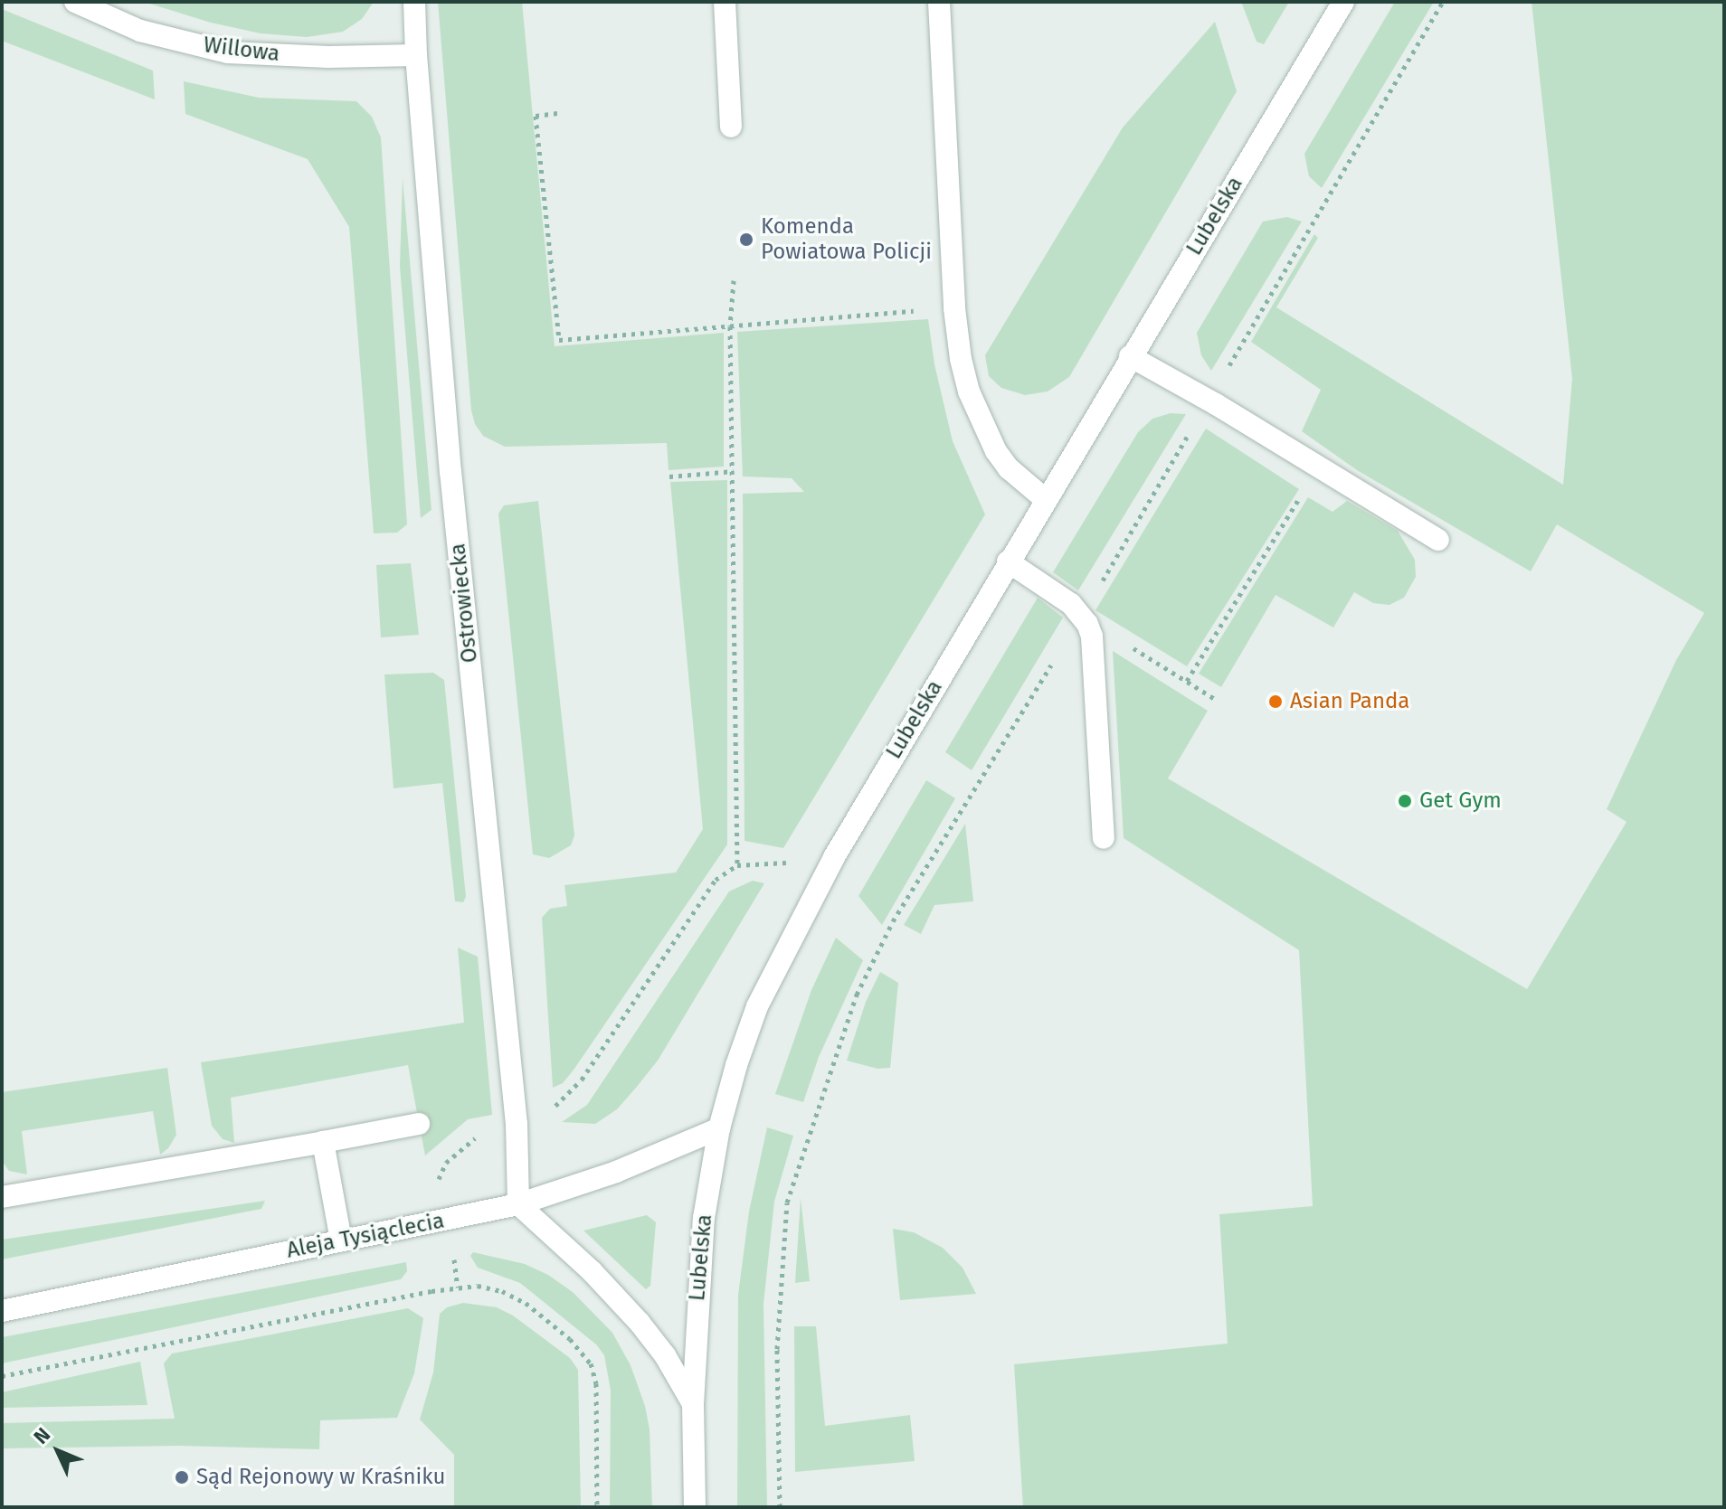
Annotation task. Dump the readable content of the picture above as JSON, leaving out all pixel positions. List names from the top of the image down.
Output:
{
  "streets": {
    "street": [
      "Willowa",
      "Lubelska",
      "Ostrowiecka",
      "Aleja Tysiąclecia"
    ]
  },
  "crossings": [
    ["Willowa", "Ostrowiecka"],
    ["Lubelska", "Aleja Tysiąclecia"],
    ["Ostrowiecka", "Aleja Tysiąclecia"]
  ],
  "places": [
    "Komenda Powiatowa Policji",
    "Asian Panda",
    "Get Gym",
    "Sąd Rejonowy w Kraśniku"
  ],
  "north": "top left"
}
